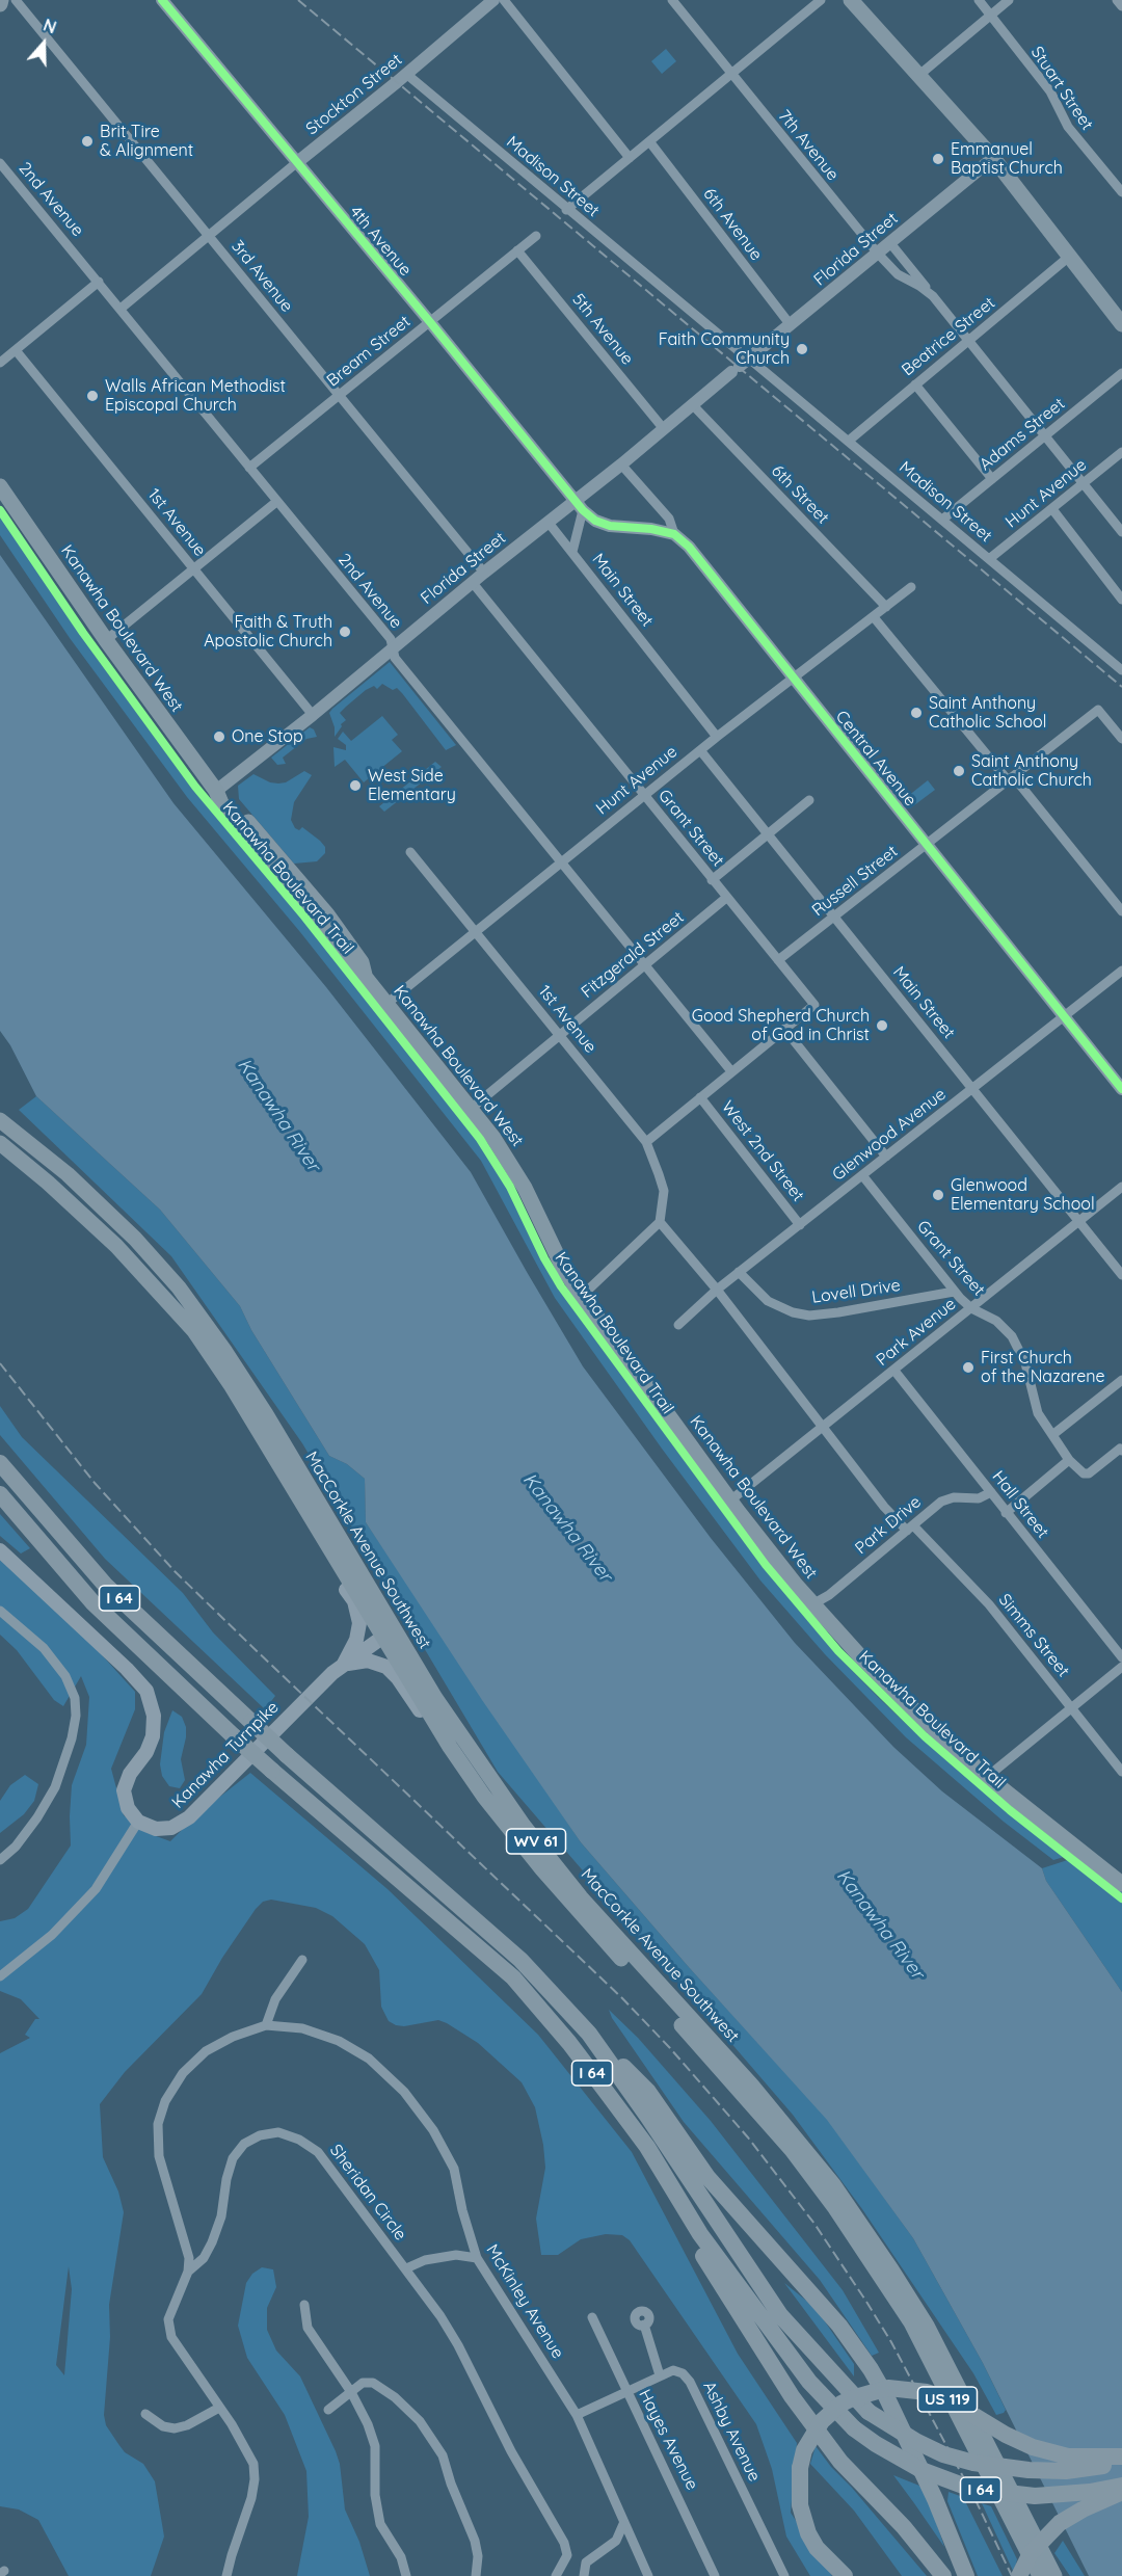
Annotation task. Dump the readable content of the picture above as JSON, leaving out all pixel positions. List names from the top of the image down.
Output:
{
  "streets": {
    "highway": ["I 64", "US 119"],
    "main road": [
      "Kanawha Boulevard West",
      "MacCorkle Avenue Southwest",
      "Kanawha Turnpike",
      "WV 61"
    ],
    "street": [
      "Stuart Street",
      "Stockton Street",
      "7th Avenue",
      "Madison Street",
      "2nd Avenue",
      "6th Avenue",
      "4th Avenue",
      "Florida Street",
      "3rd Avenue",
      "5th Avenue",
      "Beatrice Street",
      "Bream Street",
      "Adams Street",
      "Hunt Avenue",
      "6th Street",
      "1st Avenue",
      "Main Street",
      "Central Avenue",
      "Grant Street",
      "Russell Street",
      "Fitzgerald Street",
      "Glenwood Avenue",
      "West 2nd Street",
      "Lovell Drive",
      "Park Avenue",
      "Hall Street",
      "Park Drive",
      "Simms Street",
      "Sheridan Circle",
      "McKinley Avenue",
      "Ashby Avenue",
      "Hayes Avenue"
    ],
    "cycle path": ["Kanawha Boulevard Trail"]
  },
  "crossings": [
    ["Stockton Street", "Madison Street"],
    ["Stockton Street", "2nd Avenue"],
    ["Stockton Street", "4th Avenue"],
    ["Stockton Street", "3rd Avenue"],
    ["7th Avenue", "Florida Street"],
    ["7th Avenue", "Beatrice Street"],
    ["7th Avenue", "Adams Street"],
    ["7th Avenue", "Hunt Avenue"],
    ["Madison Street", "Florida Street"],
    ["Madison Street", "Beatrice Street"],
    ["Madison Street", "Adams Street"],
    ["Madison Street", "Hunt Avenue"],
    ["2nd Avenue", "Florida Street"],
    ["2nd Avenue", "Bream Street"],
    ["2nd Avenue", "Hunt Avenue"],
    ["2nd Avenue", "Fitzgerald Street"],
    ["6th Avenue", "Florida Street"],
    ["4th Avenue", "Florida Street"],
    ["4th Avenue", "Bream Street"],
    ["4th Avenue", "Main Street"],
    ["Florida Street", "3rd Avenue"],
    ["Florida Street", "5th Avenue"],
    ["Florida Street", "6th Street"],
    ["Florida Street", "1st Avenue"],
    ["Florida Street", "Main Street"],
    ["Florida Street", "Kanawha Boulevard West"],
    ["Florida Street", "Central Avenue"],
    ["Florida Street", "Grant Street"],
    ["3rd Avenue", "Bream Street"],
    ["5th Avenue", "Bream Street"],
    ["Hunt Avenue", "6th Street"],
    ["Hunt Avenue", "1st Avenue"],
    ["Hunt Avenue", "Main Street"],
    ["Hunt Avenue", "Kanawha Boulevard West"],
    ["Hunt Avenue", "Central Avenue"],
    ["Hunt Avenue", "Grant Street"],
    ["1st Avenue", "Fitzgerald Street"],
    ["Main Street", "Russell Street"],
    ["Main Street", "Glenwood Avenue"],
    ["Main Street", "Park Avenue"],
    ["Kanawha Boulevard West", "Fitzgerald Street"],
    ["Kanawha Boulevard West", "Park Avenue"],
    ["Kanawha Boulevard West", "Park Drive"],
    ["Central Avenue", "Russell Street"],
    ["Central Avenue", "Glenwood Avenue"],
    ["Grant Street", "Russell Street"],
    ["Grant Street", "Fitzgerald Street"],
    ["Grant Street", "Glenwood Avenue"],
    ["Grant Street", "Lovell Drive"],
    ["Grant Street", "Park Avenue"],
    ["Glenwood Avenue", "West 2nd Street"],
    ["Glenwood Avenue", "Lovell Drive"],
    ["Glenwood Avenue", "Simms Street"],
    ["Park Avenue", "Hall Street"],
    ["Park Avenue", "Simms Street"],
    ["Hall Street", "Park Drive"],
    ["Park Drive", "Simms Street"],
    ["MacCorkle Avenue Southwest", "Kanawha Turnpike"],
    ["Sheridan Circle", "McKinley Avenue"]
  ],
  "water": ["Kanawha River"],
  "places": [
    "Brit Tire & Alignment",
    "Emmanuel Baptist Church",
    "Faith Community Church",
    "Walls African Methodist Episcopal Church",
    "Faith & Truth Apostolic Church",
    "Saint Anthony Catholic School",
    "One Stop",
    "Saint Anthony Catholic Church",
    "West Side Elementary",
    "Good Shepherd Church of God in Christ",
    "Glenwood Elementary School",
    "First Church of the Nazarene"
  ],
  "north": "top"
}
